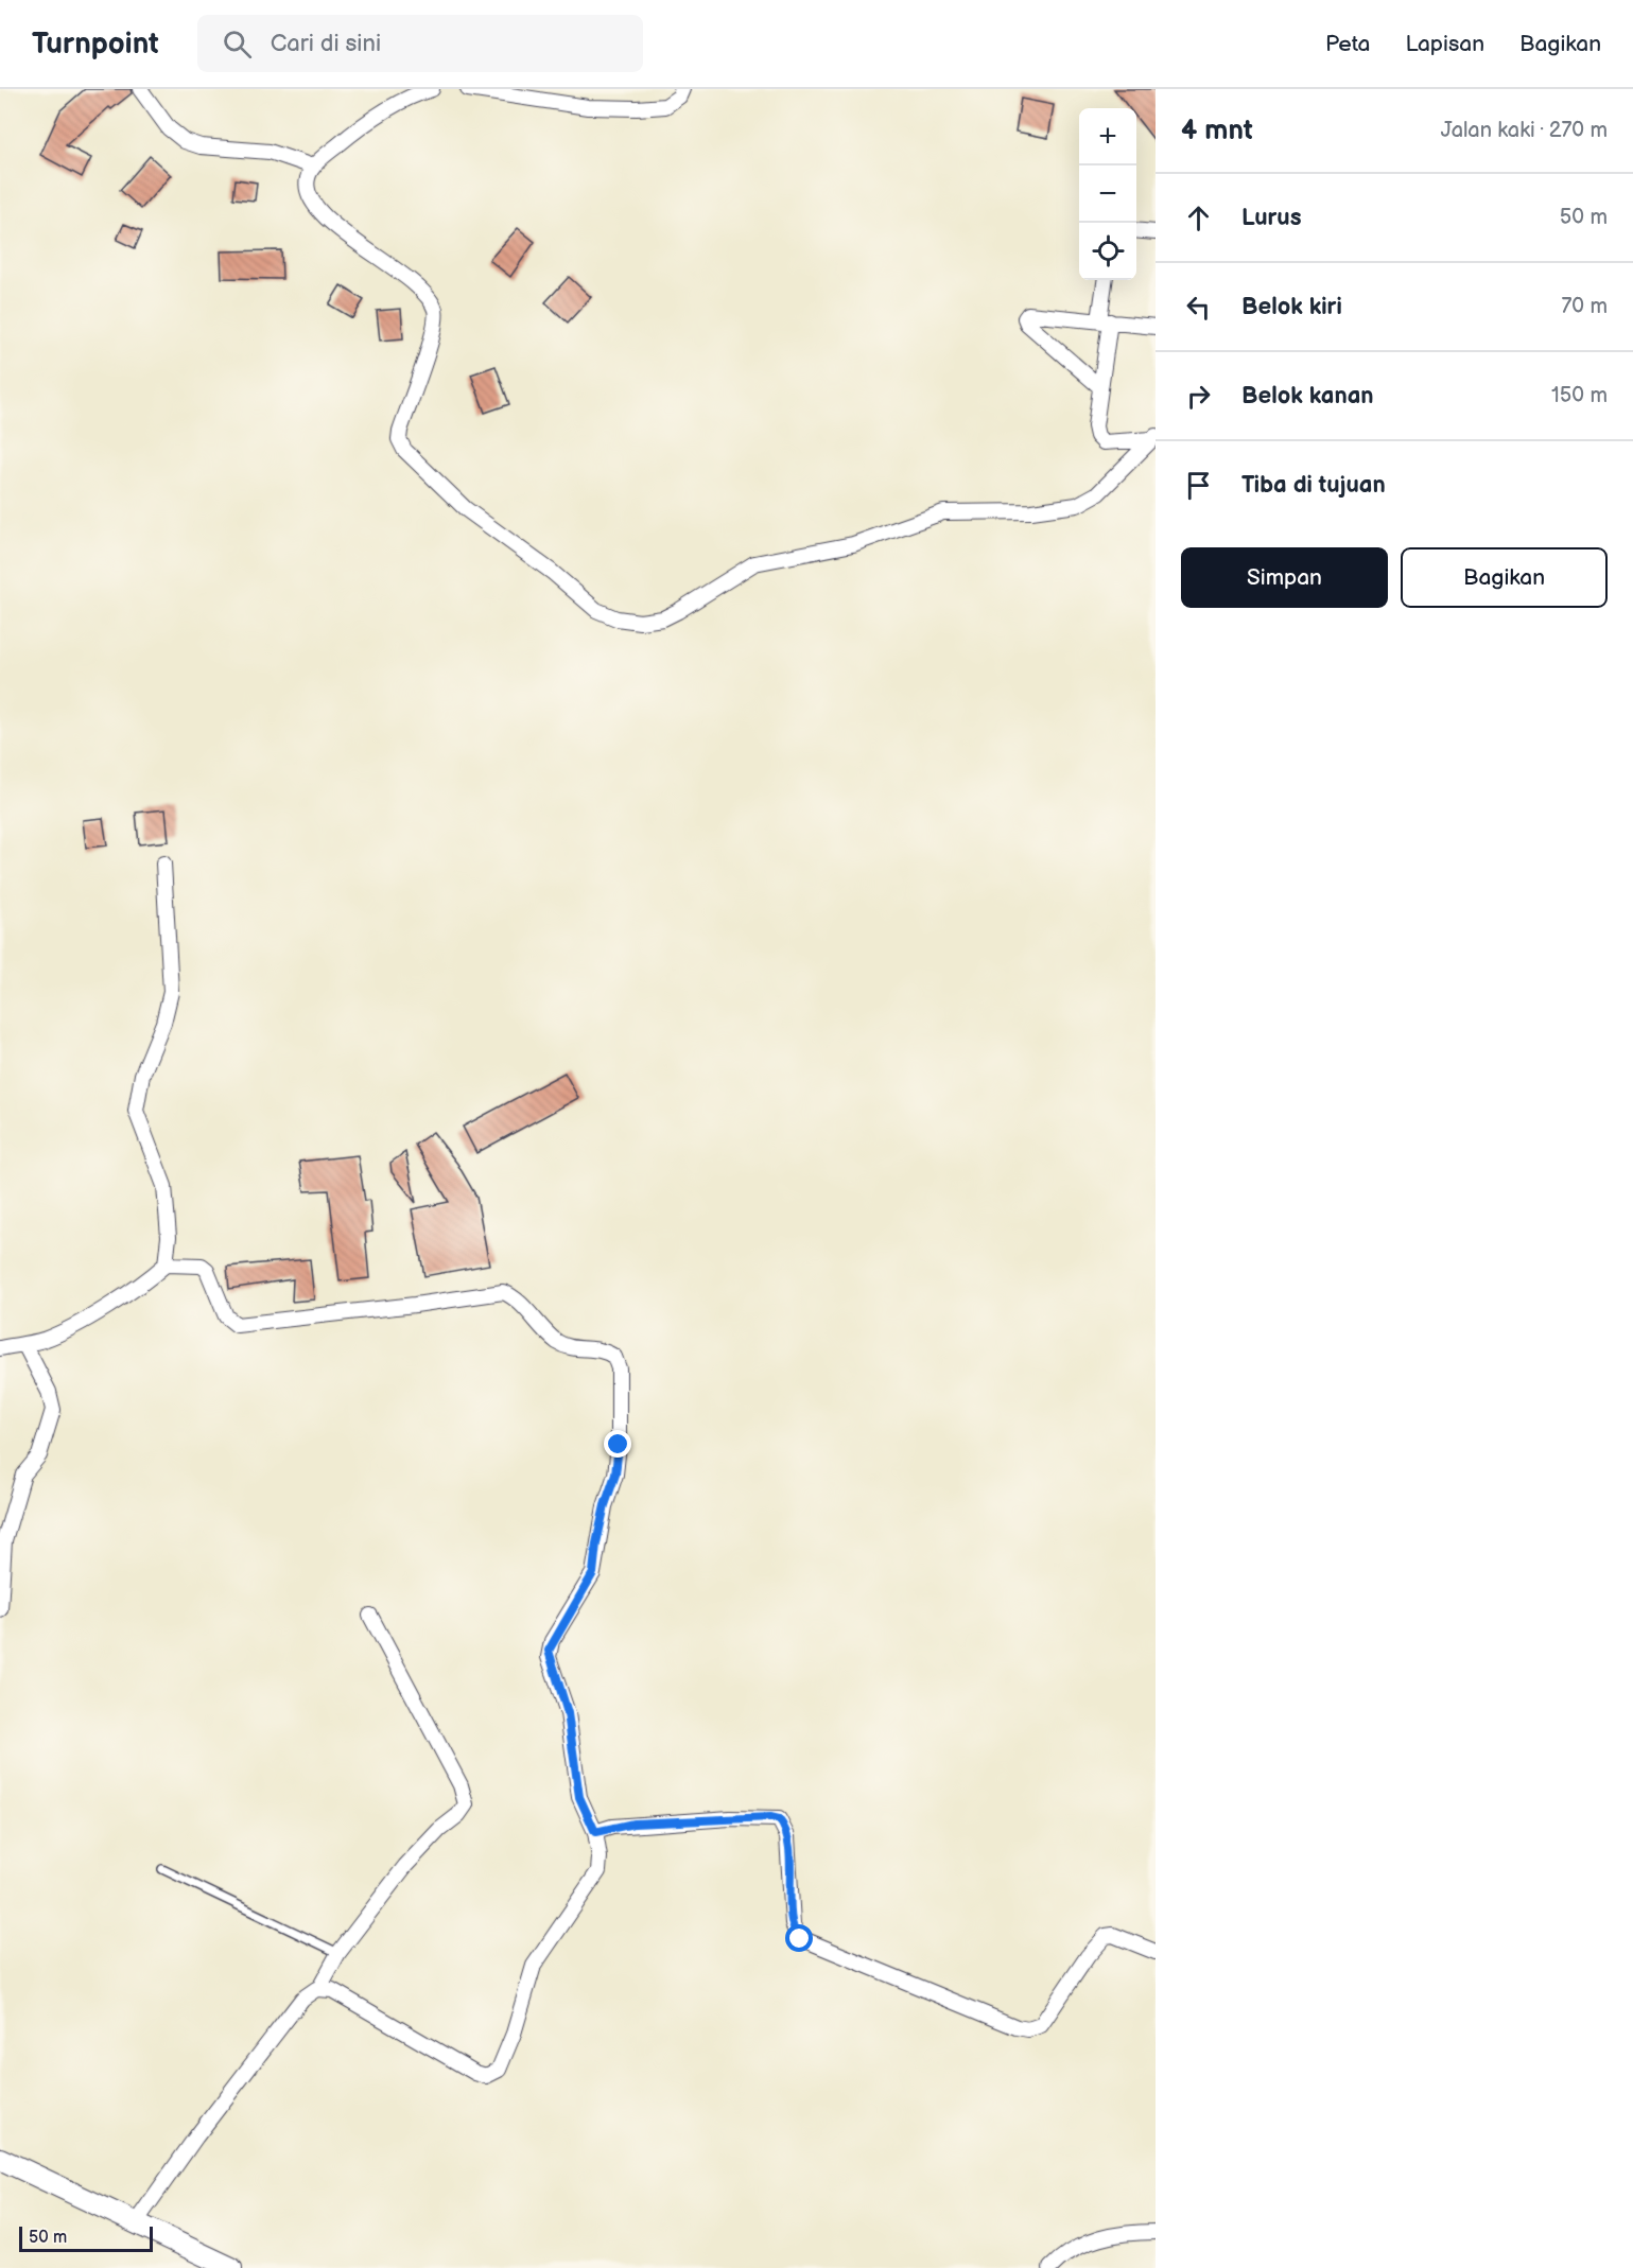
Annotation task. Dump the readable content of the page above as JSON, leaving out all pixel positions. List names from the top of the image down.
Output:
{
  "scale_bar": "50 m",
  "page": {
    "header": "Turnpoint",
    "search": "Cari di sini",
    "nav": ["Peta", "Lapisan", "Bagikan"],
    "heading": ["4 mnt", "Jalan kaki · 270 m"],
    "map_buttons": ["+", "−"],
    "list": [
      ["Lurus", "50 m"],
      ["Belok kiri", "70 m"],
      ["Belok kanan", "150 m"],
      "Tiba di tujuan"
    ],
    "buttons": ["Simpan", "Bagikan"],
    "scale": "50 m"
  }
}
